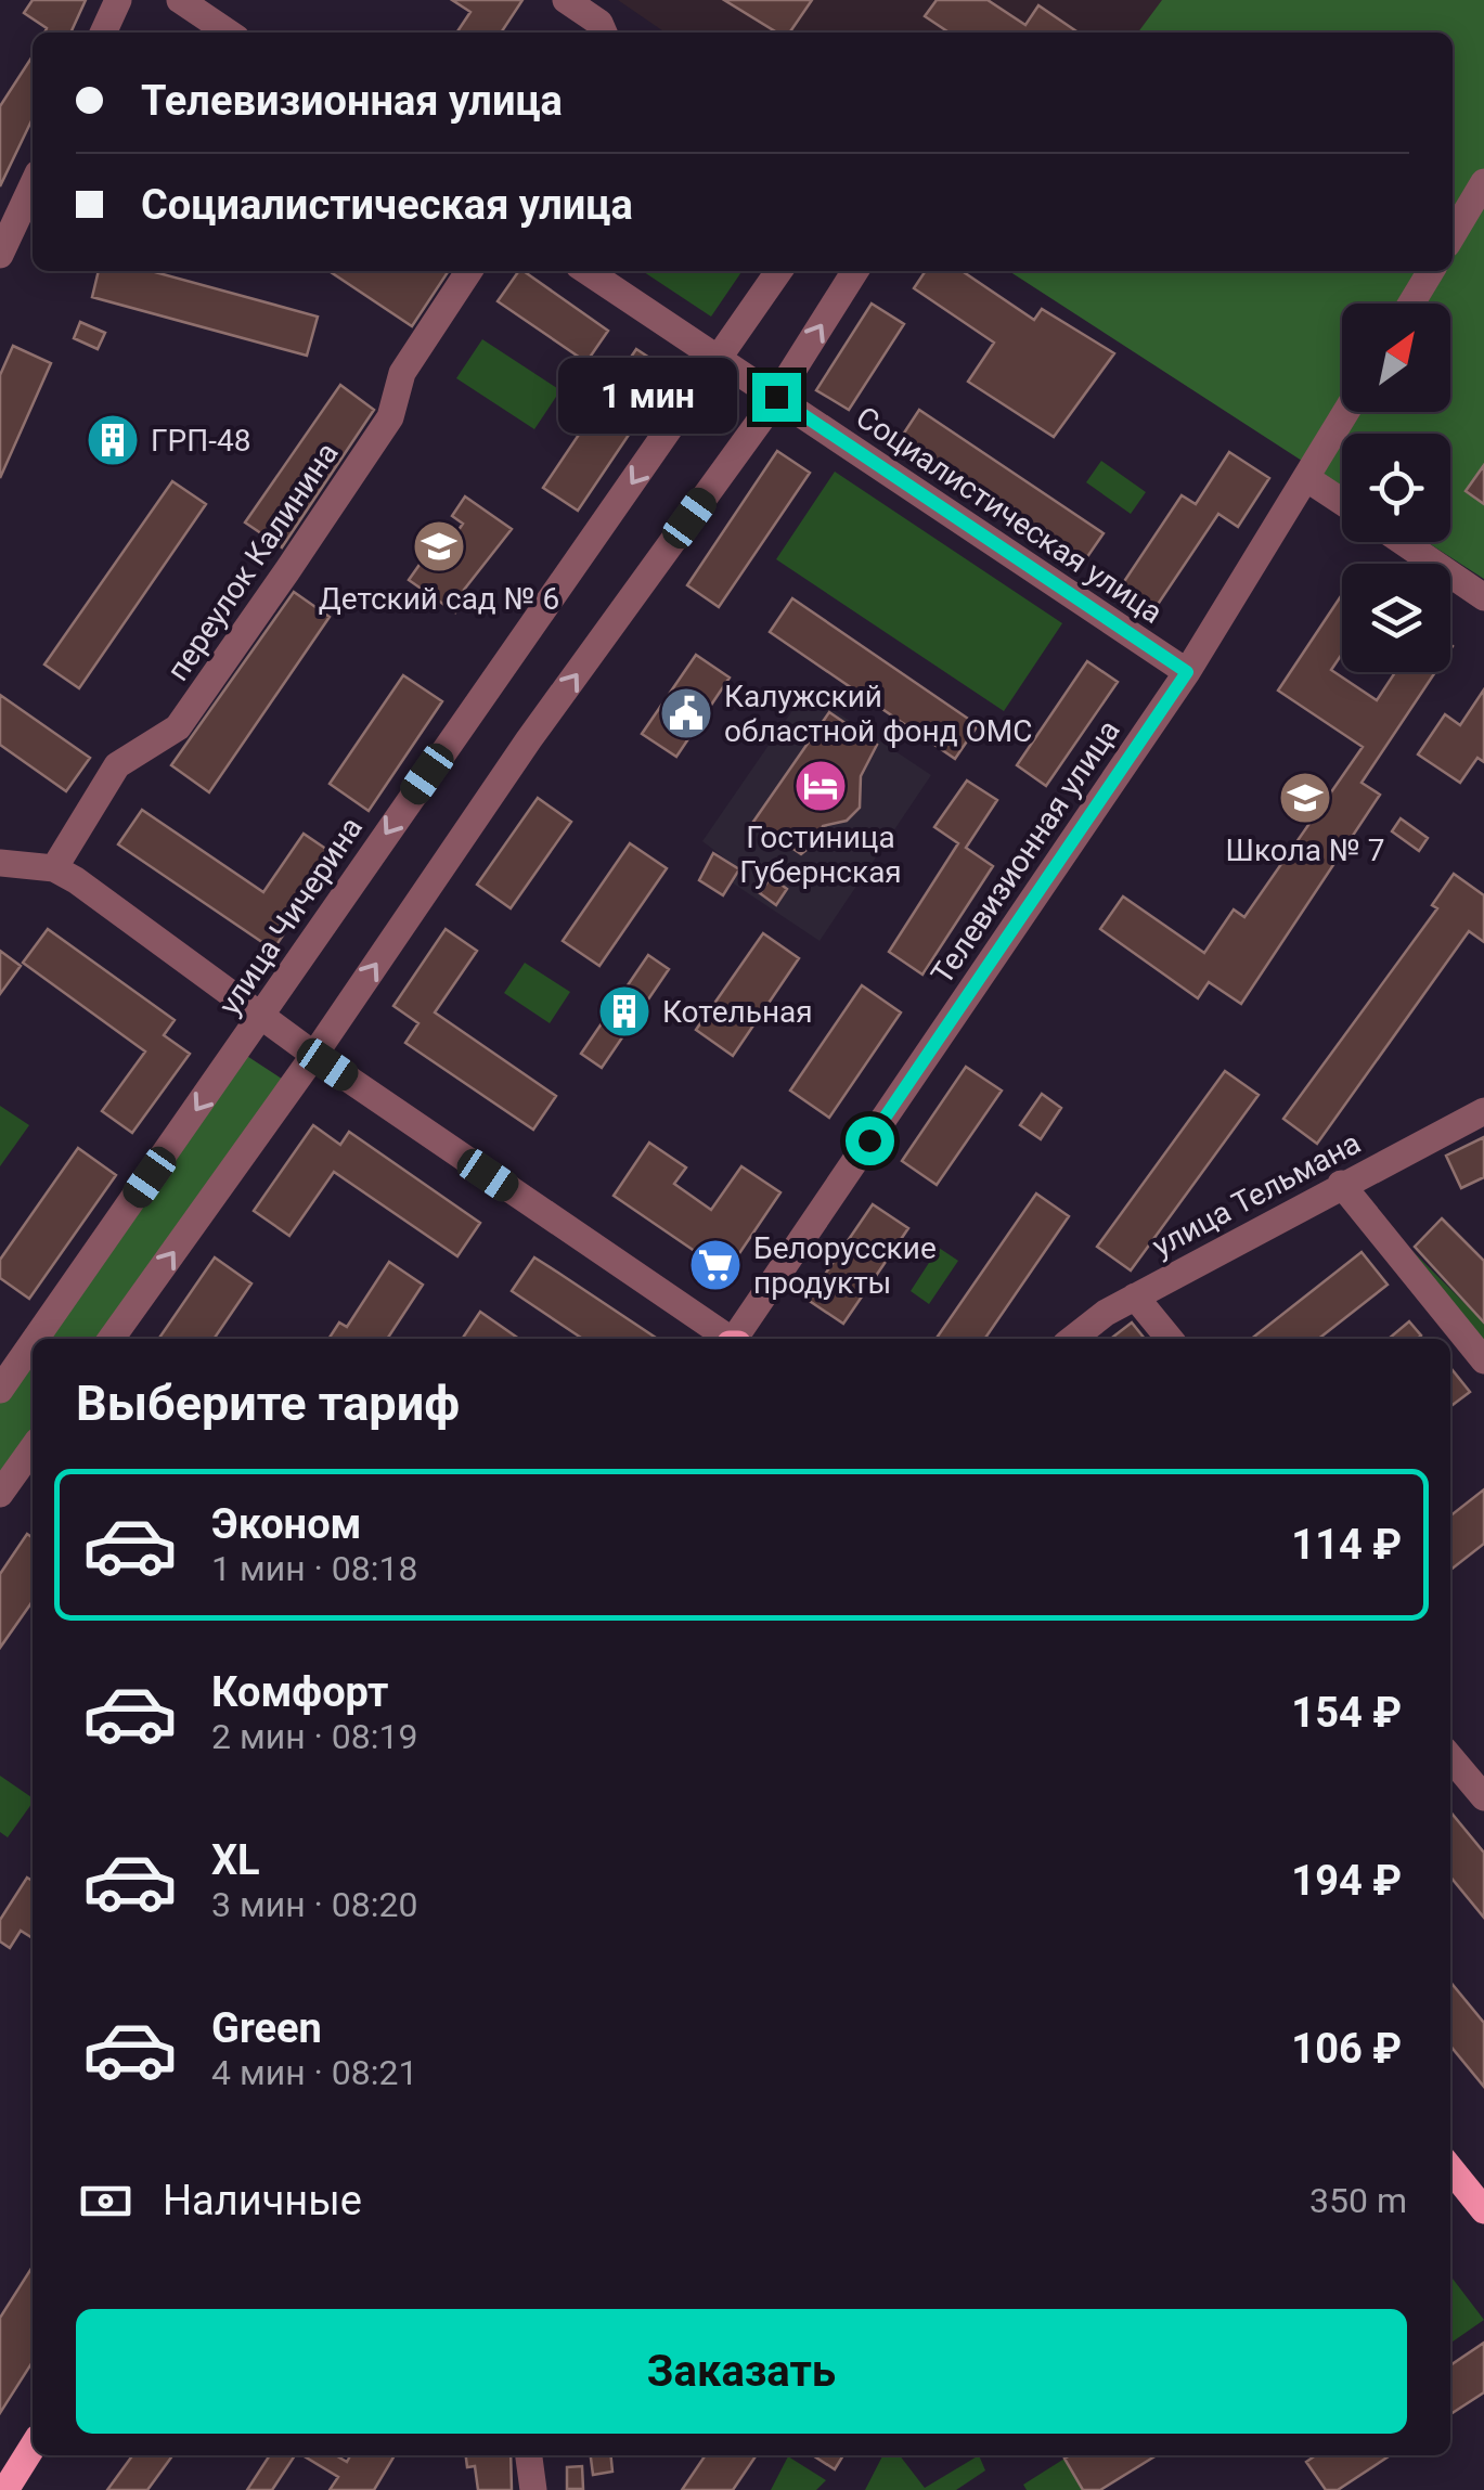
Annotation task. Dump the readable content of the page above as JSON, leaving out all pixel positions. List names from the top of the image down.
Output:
{
  "streets": {
    "street": [
      "Социалистическая улица",
      "переулок Калинина",
      "Телевизионная улица",
      "улица Чичерина",
      "улица Тельмана"
    ]
  },
  "crossings": [
    ["Социалистическая улица", "Телевизионная улица"],
    ["Социалистическая улица", "улица Чичерина"]
  ],
  "places": {
    "building": ["ГРП-48", "Котельная"],
    "school or university": ["Детский сад № 6", "Школа № 7"],
    "public building": ["Калужский областной фонд ОМС"],
    "hotel": ["Гостиница Губернская"],
    "supermarket": ["Белорусские продукты"]
  },
  "north": "top right",
  "page": {
    "banner": ["Телевизионная улица", "Социалистическая улица"],
    "bubble": "1 мин",
    "heading": "Выберите тариф",
    "list": [
      {
        "name": "Эконом",
        "note": "1 мин · 08:18",
        "value": "114 ₽"
      },
      {
        "name": "Комфорт",
        "note": "2 мин · 08:19",
        "value": "154 ₽"
      },
      {
        "name": "XL",
        "note": "3 мин · 08:20",
        "value": "194 ₽"
      },
      {
        "name": "Green",
        "note": "4 мин · 08:21",
        "value": "106 ₽"
      }
    ],
    "pay": ["Наличные", "350 m"],
    "buttons": "Заказать"
  }
}
